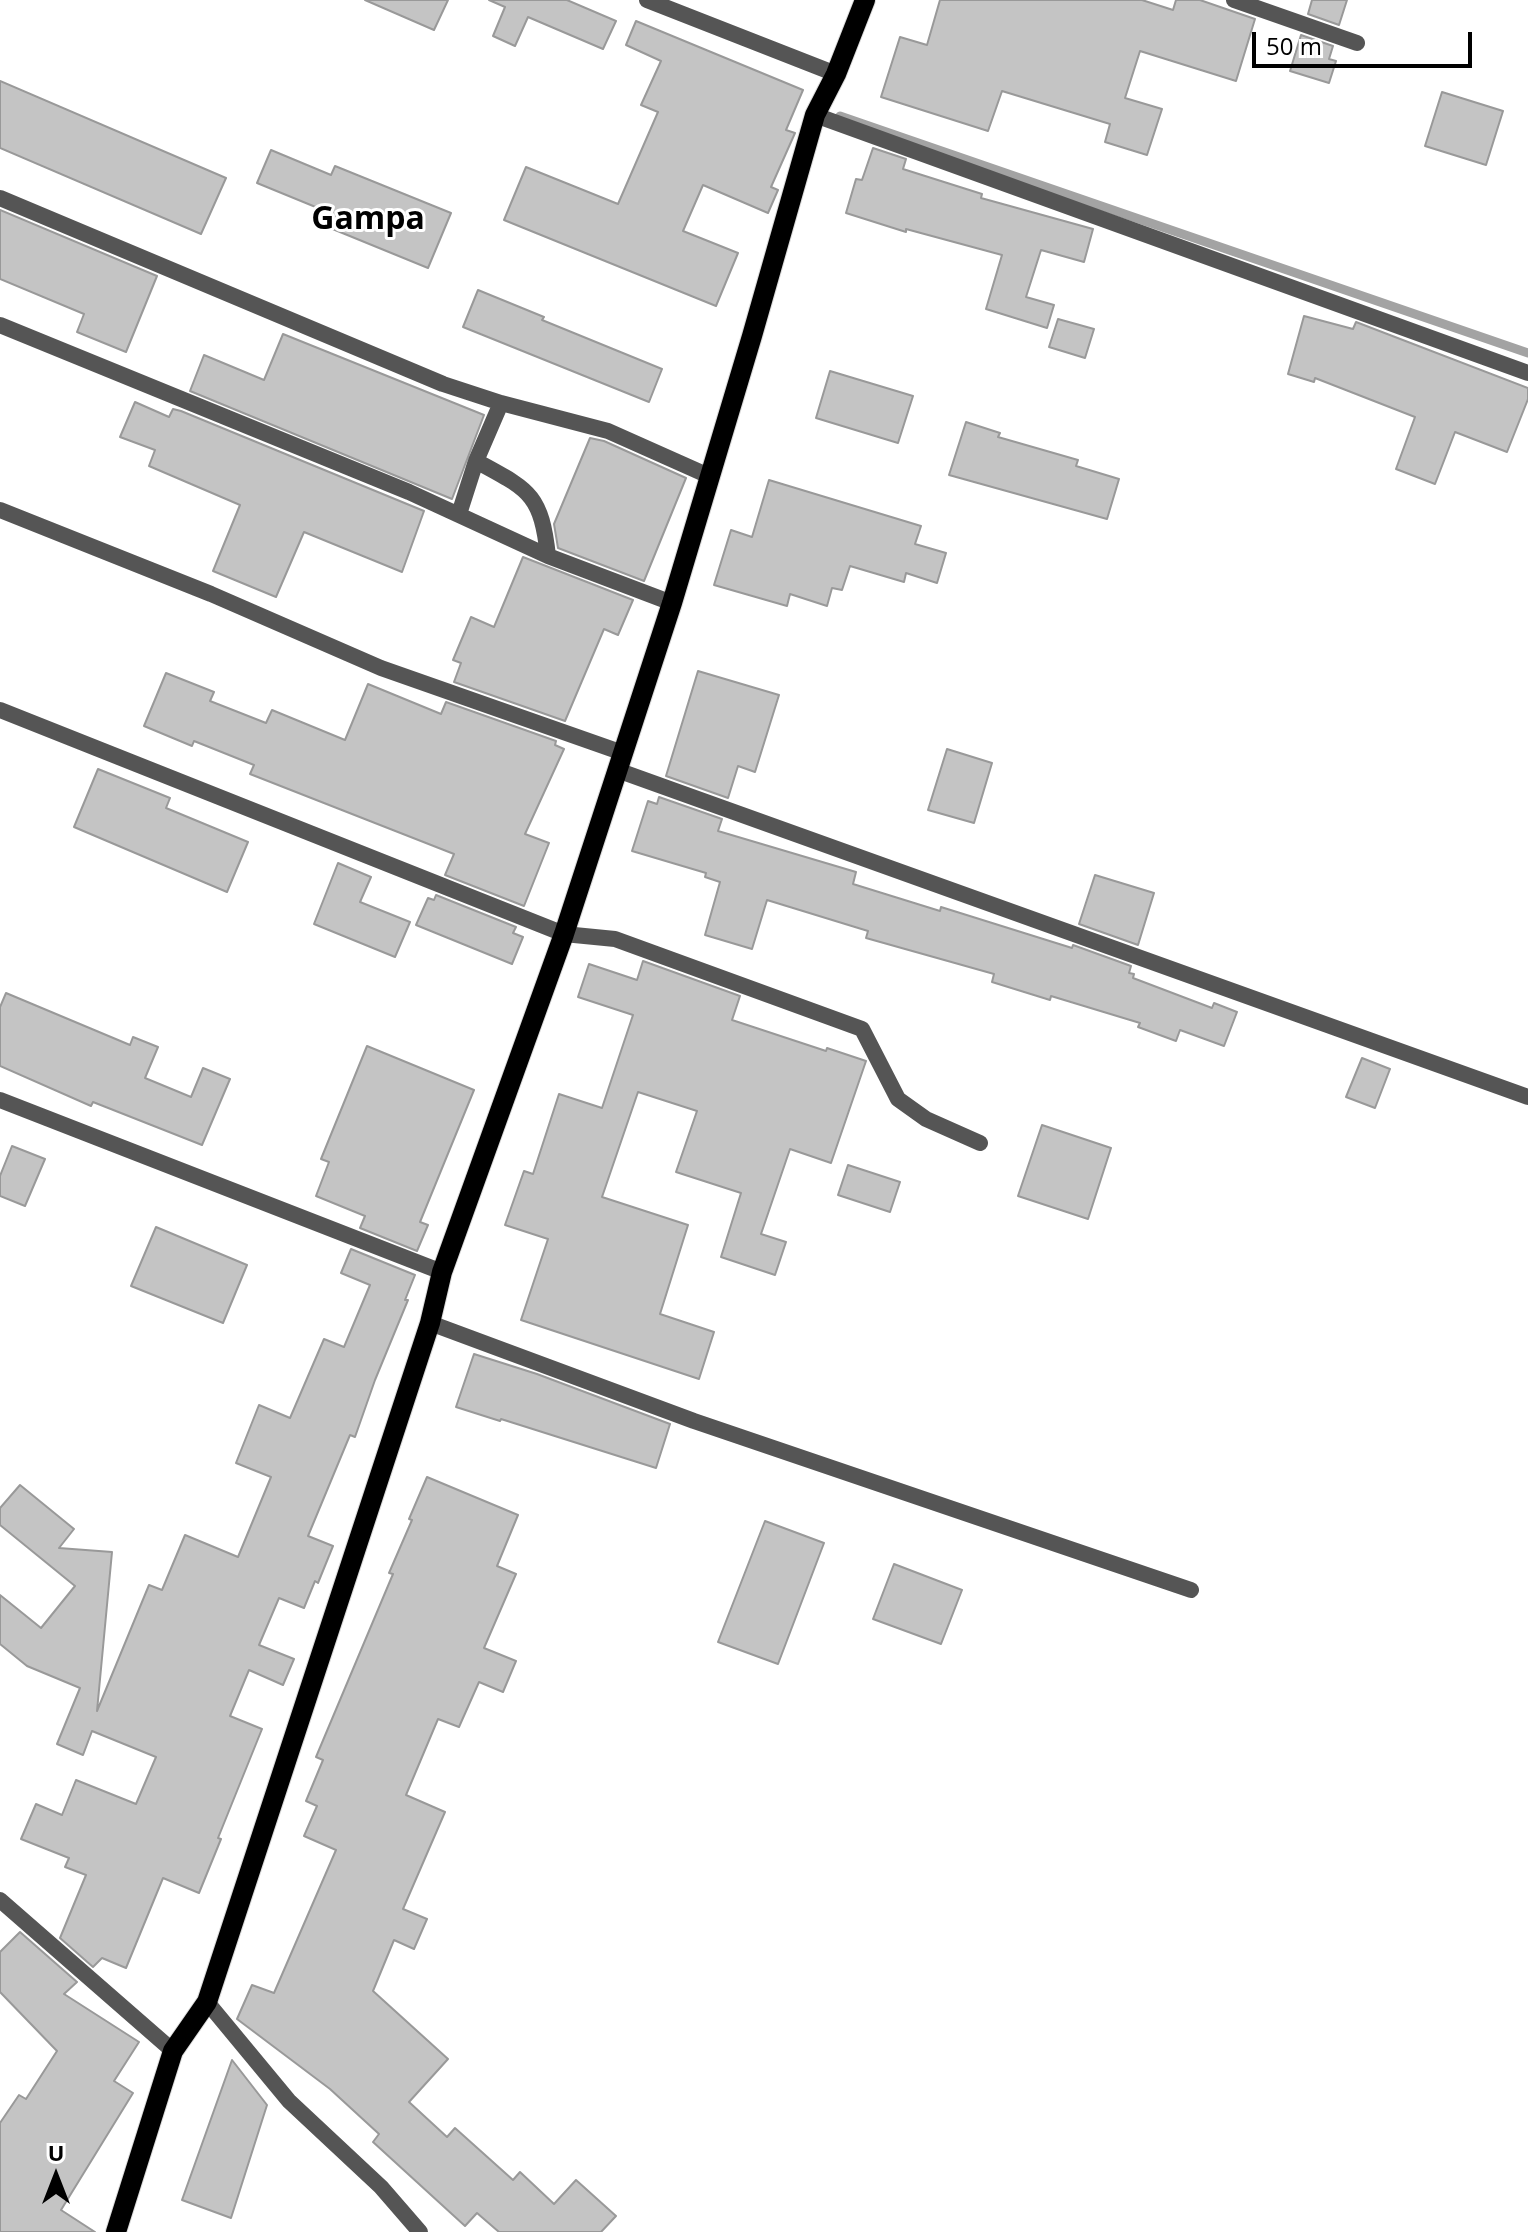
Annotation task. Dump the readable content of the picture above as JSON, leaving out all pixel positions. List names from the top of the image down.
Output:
{
  "districts": ["Gampa"],
  "scale_bar": "50 m",
  "north": "top"
}
